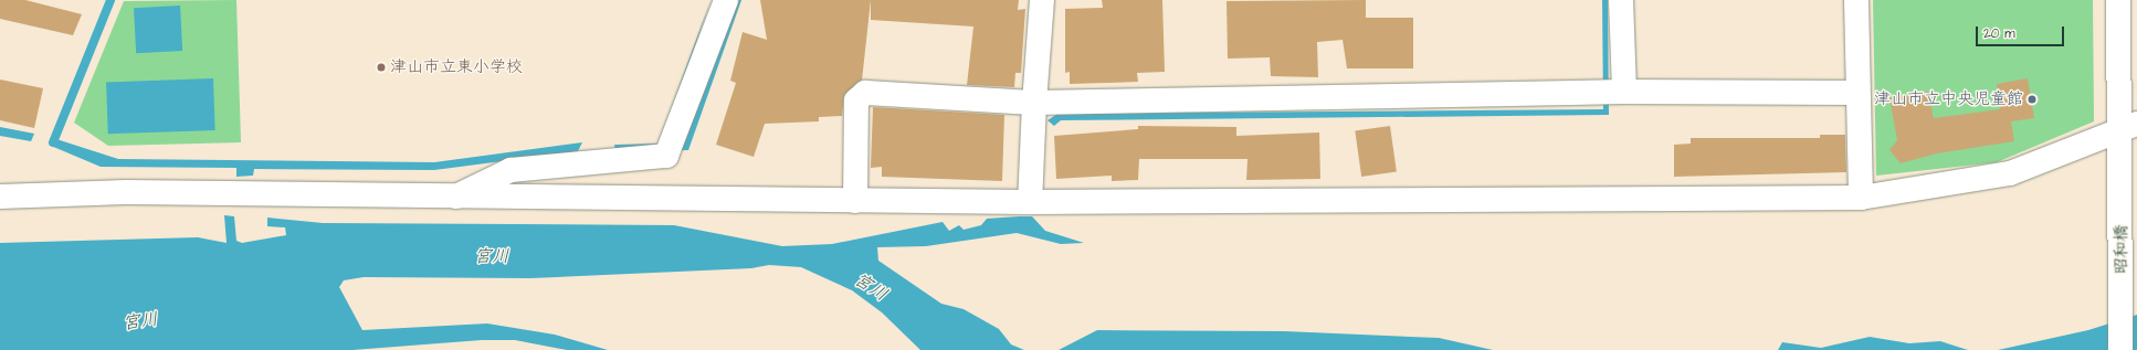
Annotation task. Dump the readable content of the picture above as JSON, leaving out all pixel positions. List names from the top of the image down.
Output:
{
  "streets": {
    "street": ["昭和橋"]
  },
  "water": ["宮川"],
  "places": ["津山市立東小学校", "津山市立中央児童館"],
  "scale_bar": "20 m"
}
